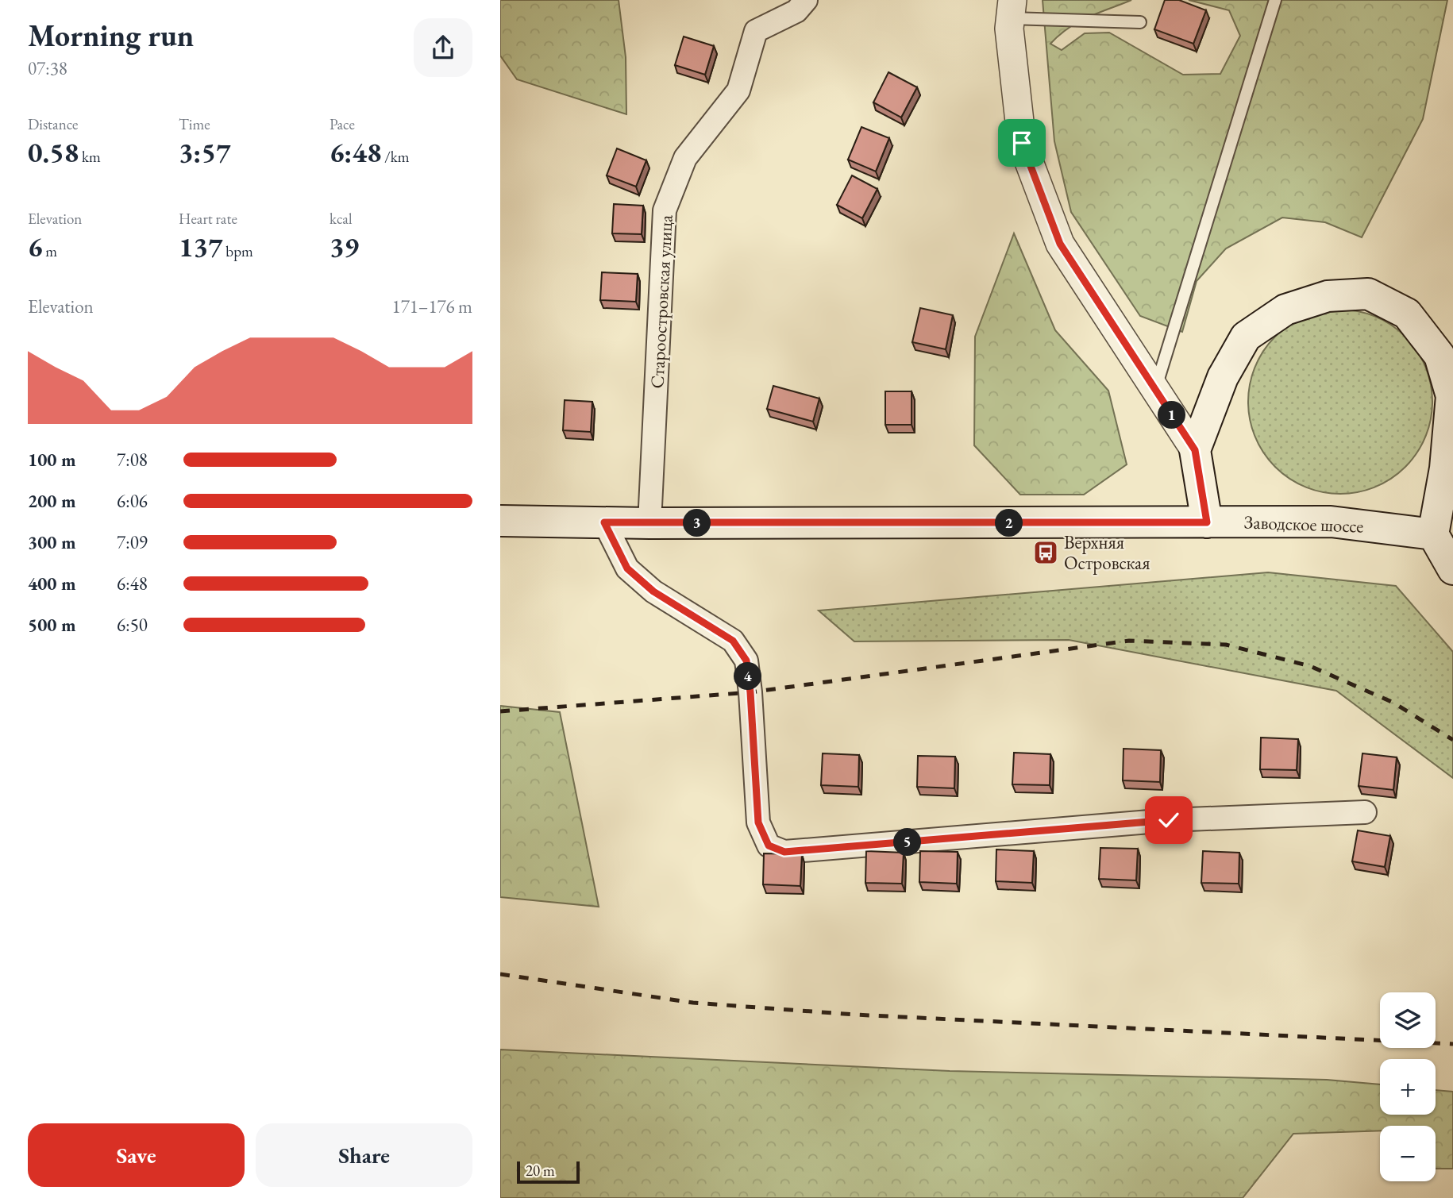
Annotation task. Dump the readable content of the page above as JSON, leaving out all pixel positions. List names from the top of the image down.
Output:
{
  "streets": {
    "main road": ["Заводское шоссе"],
    "street": ["Староостровская улица"]
  },
  "crossings": [
    ["Староостровская улица", "Заводское шоссе"]
  ],
  "places": {
    "bus stop": ["Верхняя Островская"]
  },
  "scale_bar": "20 m",
  "page": {
    "heading": ["Morning run", "07:38"],
    "stats": [
      ["Distance", "0.58 km"],
      ["Time", "3:57"],
      ["Pace", "6:48 /km"],
      ["Elevation", "6 m"],
      ["Heart rate", "137 bpm"],
      ["kcal", "39"]
    ],
    "chart": ["Elevation", "171–176 m"],
    "pins": [
      "1",
      "2",
      "3",
      "4",
      "5"
    ],
    "list": [
      {
        "name": "100 m",
        "note": "7:08"
      },
      {
        "name": "200 m",
        "note": "6:06"
      },
      {
        "name": "300 m",
        "note": "7:09"
      },
      {
        "name": "400 m",
        "note": "6:48"
      },
      {
        "name": "500 m",
        "note": "6:50"
      }
    ],
    "map_buttons": ["+", "−"],
    "buttons": ["Save", "Share"],
    "scale": "20 m"
  }
}
